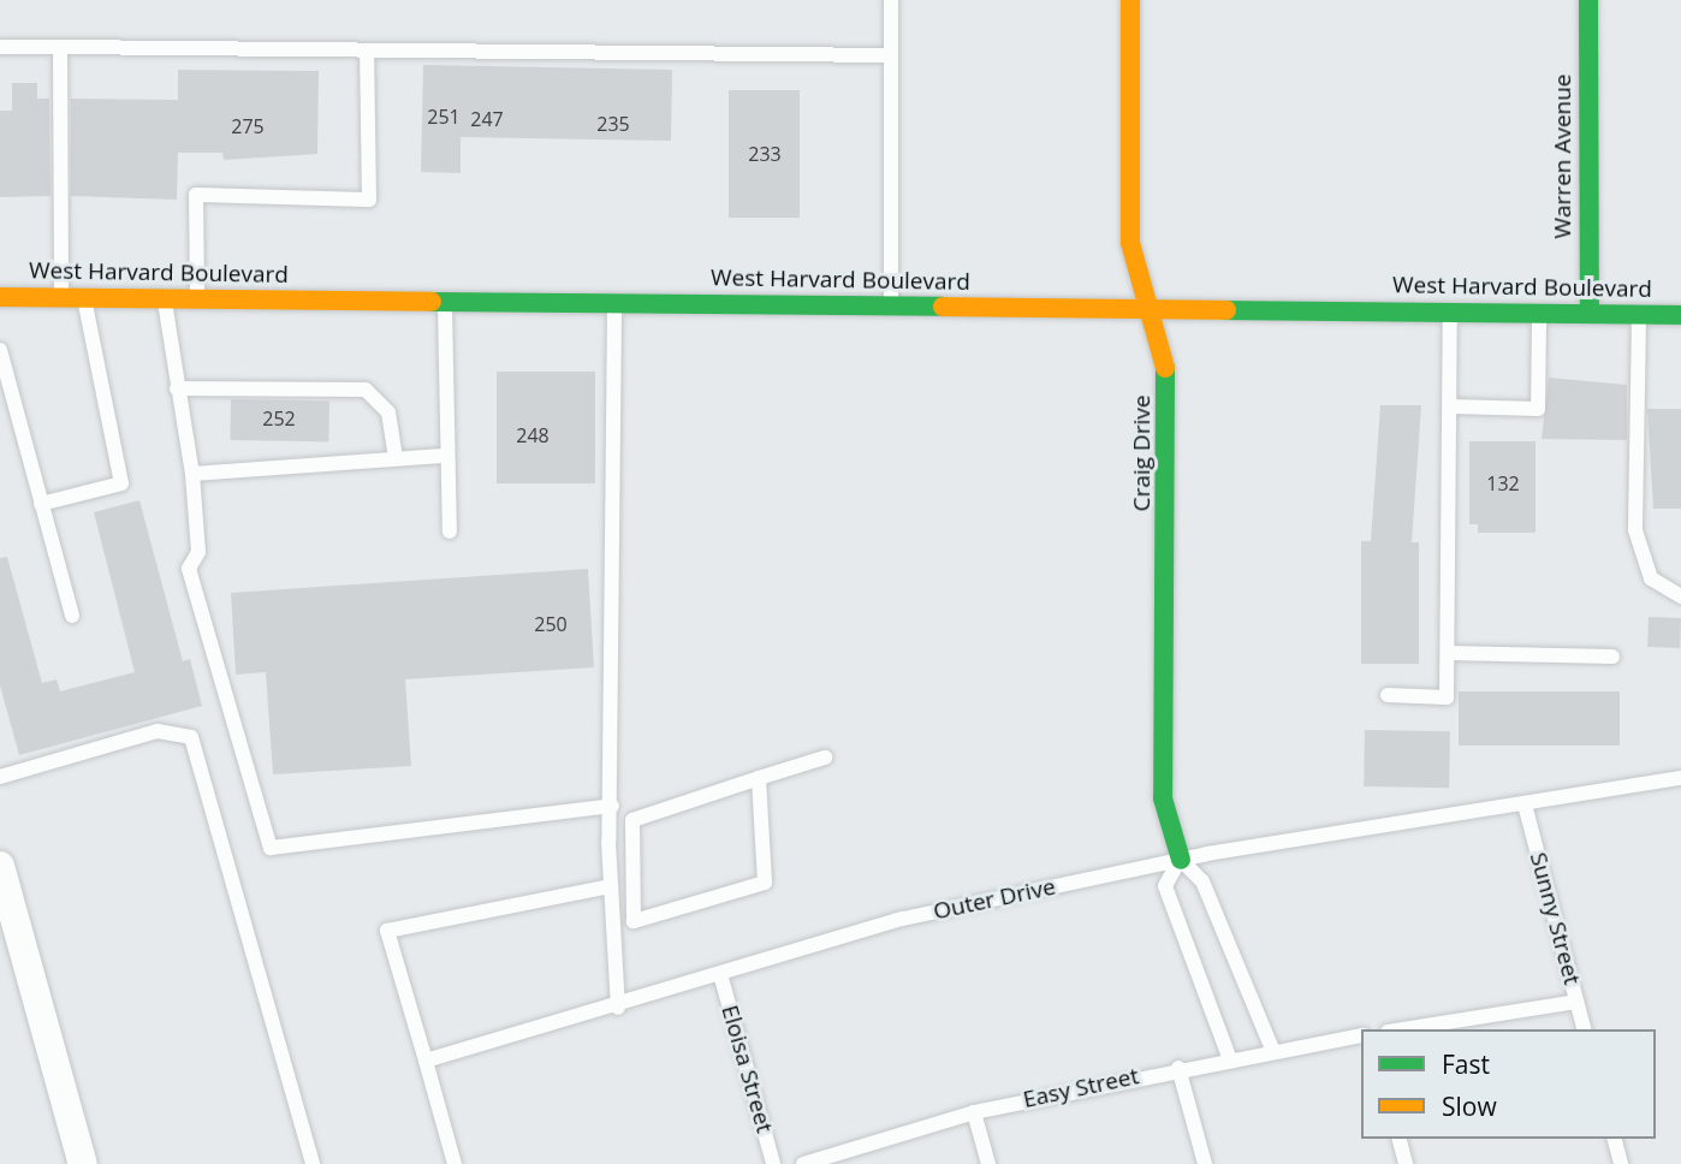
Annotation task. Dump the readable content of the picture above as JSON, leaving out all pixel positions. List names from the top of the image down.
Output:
{
  "streets": {
    "main road": ["Warren Avenue", "West Harvard Boulevard", "Craig Drive"],
    "lane": [
      "Outer Drive",
      "Sunny Street",
      "Eloisa Street",
      "Easy Street"
    ]
  },
  "crossings": [
    ["Warren Avenue", "West Harvard Boulevard"],
    ["West Harvard Boulevard", "Craig Drive"],
    ["Craig Drive", "Outer Drive"],
    ["Craig Drive", "Easy Street"],
    ["Outer Drive", "Sunny Street"],
    ["Outer Drive", "Eloisa Street"]
  ],
  "house_numbers": [
    "251",
    "247",
    "235",
    "275",
    "233",
    "252",
    "248",
    "132",
    "250"
  ],
  "legend": ["Fast", "Slow"]
}
